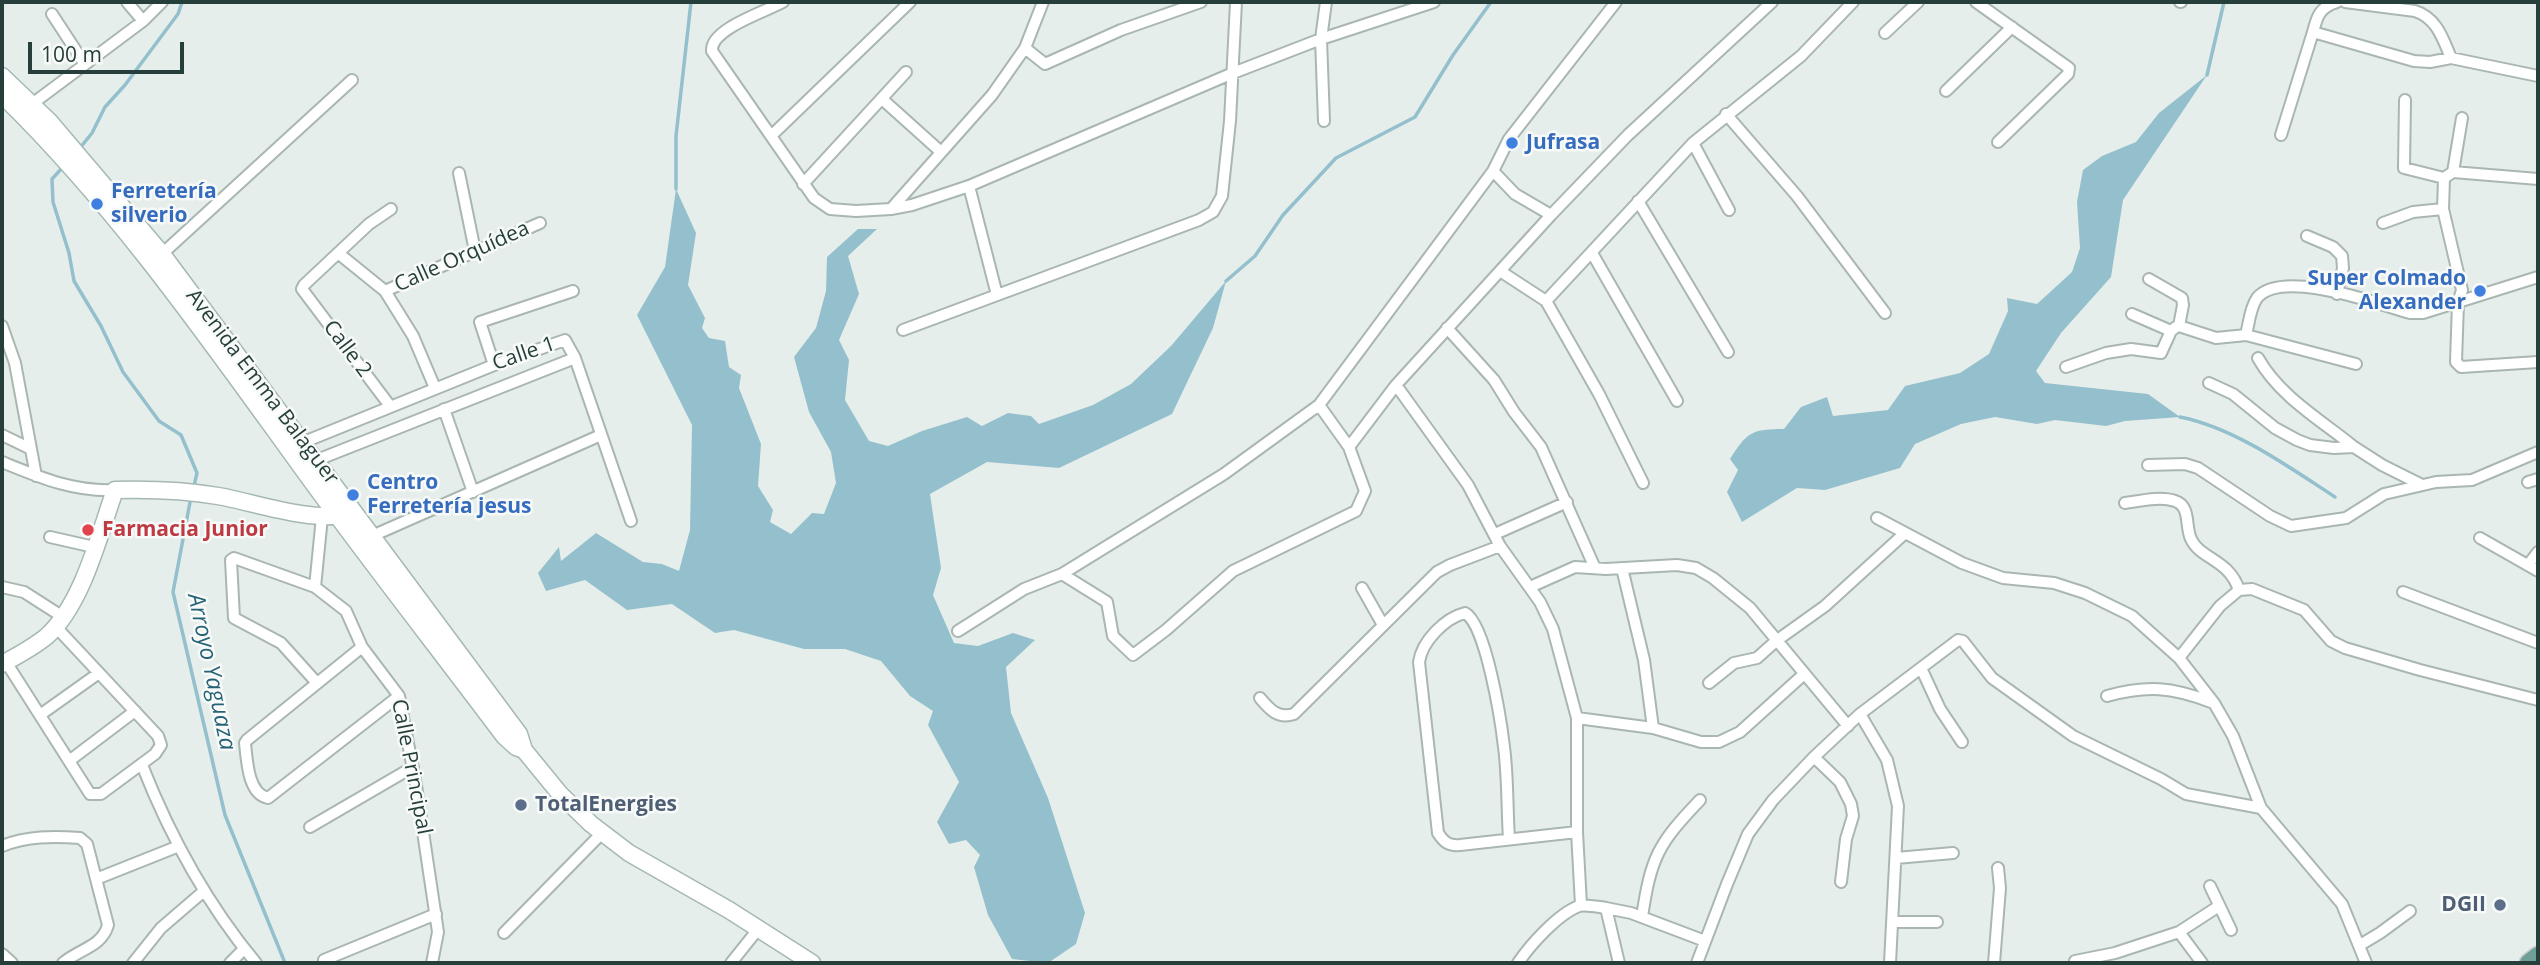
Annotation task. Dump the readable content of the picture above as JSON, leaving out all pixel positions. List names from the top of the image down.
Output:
{
  "streets": {
    "street": [
      "Calle Orquídea",
      "Calle 2",
      "Calle 1",
      "Avenida Emma Balaguer",
      "Calle Principal"
    ]
  },
  "crossings": [
    ["Calle 2", "Calle 1"],
    ["Calle 1", "Avenida Emma Balaguer"]
  ],
  "water": ["Arroyo Yaguaza"],
  "places": [
    "Jufrasa",
    "Ferretería silverio",
    "Super Colmado Alexander",
    "Centro Ferretería jesus",
    "Farmacia Junior",
    "TotalEnergies",
    "DGII"
  ],
  "scale_bar": "100 m"
}
